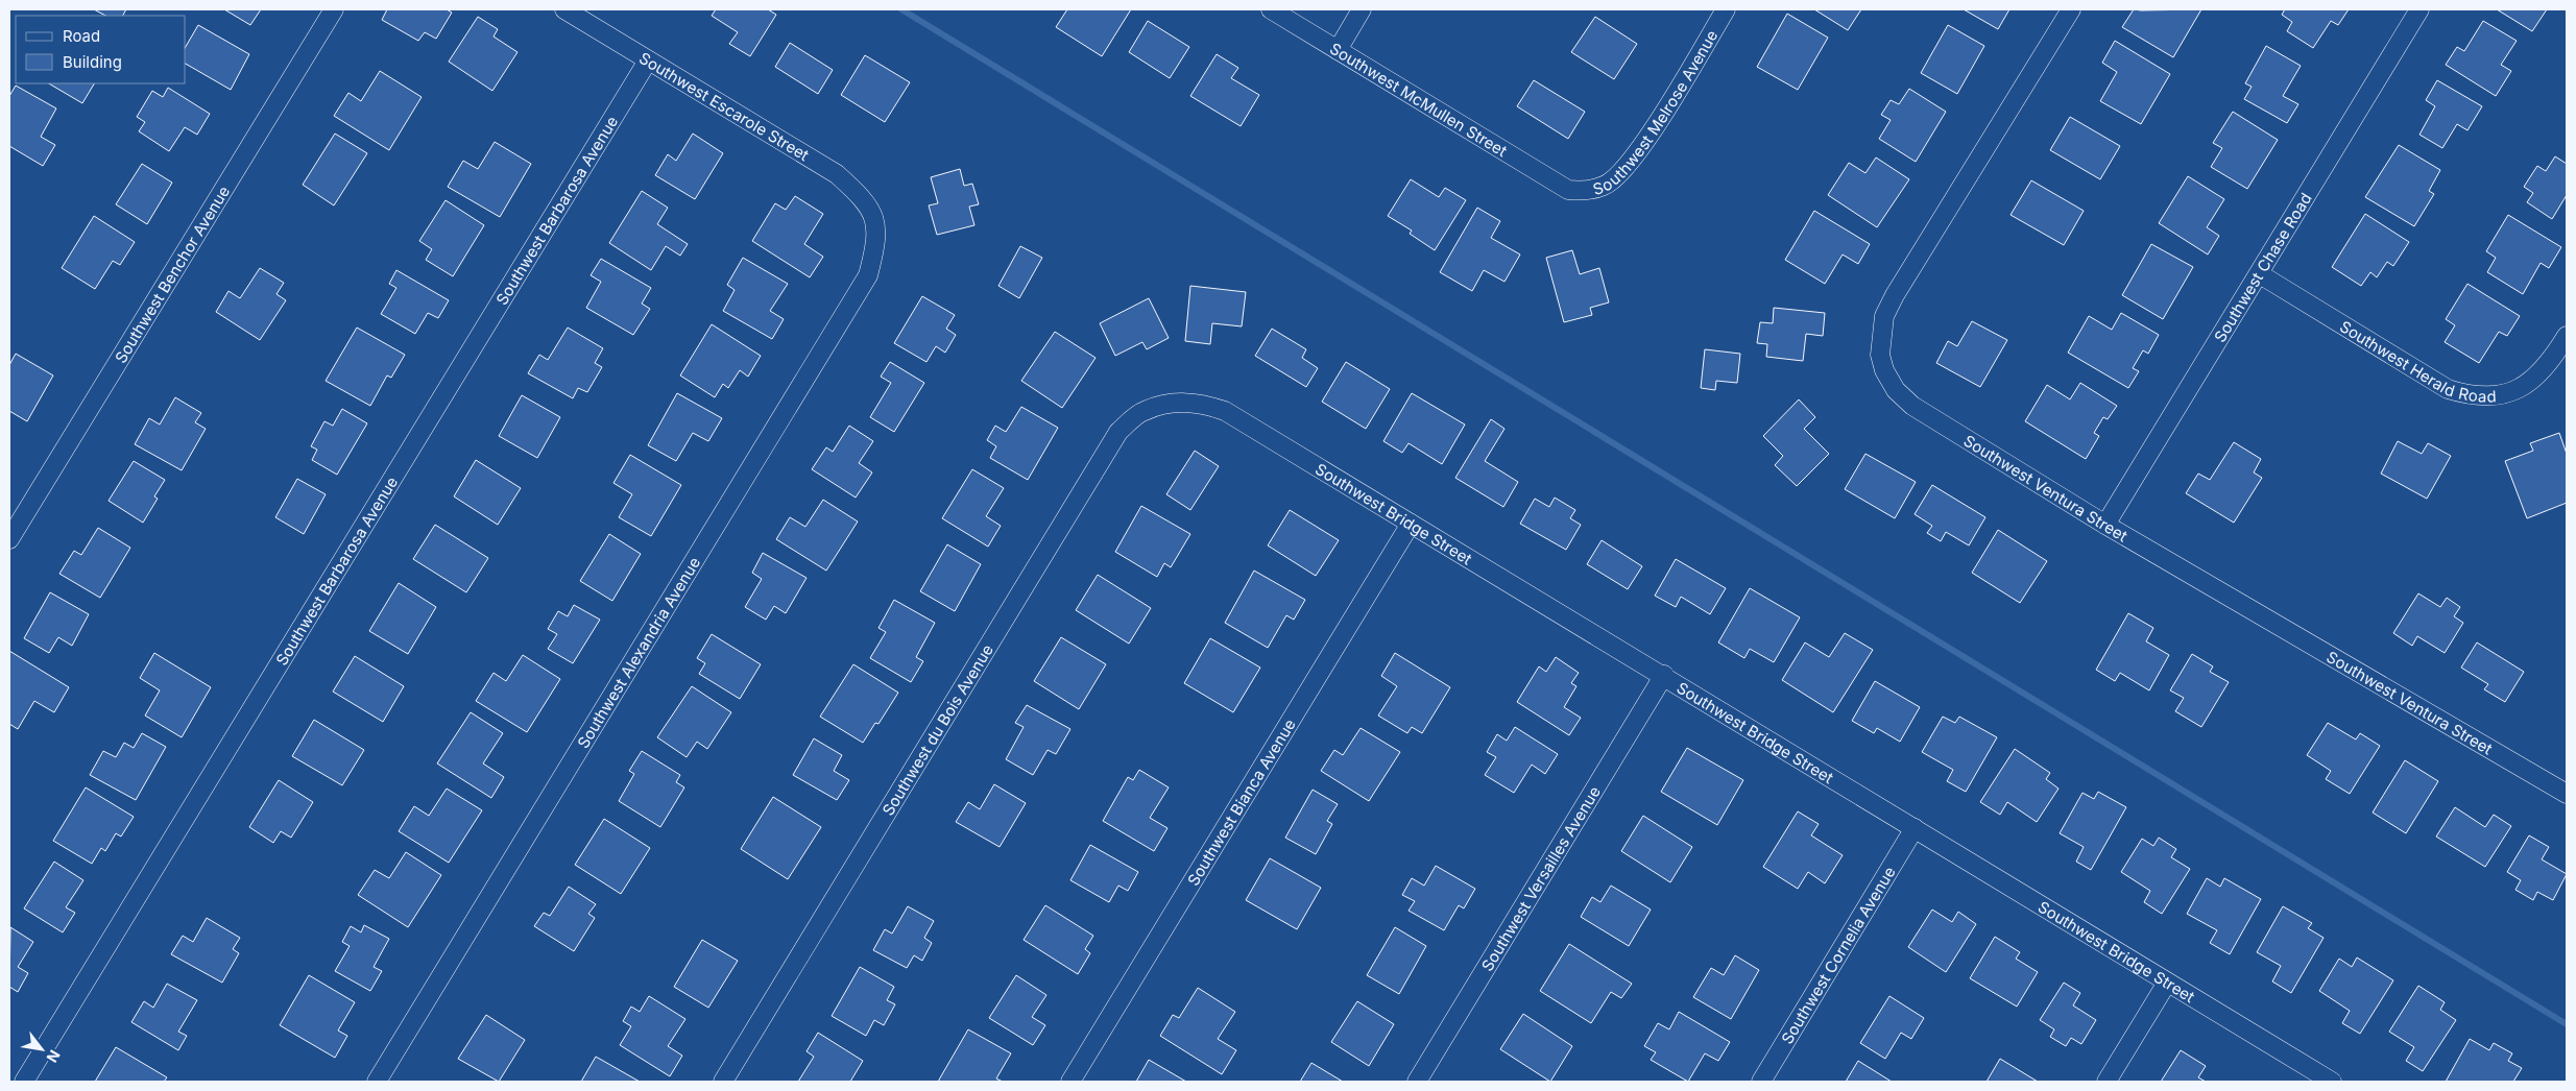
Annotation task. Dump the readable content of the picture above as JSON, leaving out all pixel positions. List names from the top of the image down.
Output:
{
  "streets": {
    "street": [
      "Southwest McMullen Street",
      "Southwest Escarole Street",
      "Southwest Melrose Avenue",
      "Southwest Barbarosa Avenue",
      "Southwest Chase Road",
      "Southwest Benchor Avenue",
      "Southwest Herald Road",
      "Southwest Ventura Street",
      "Southwest Bridge Street",
      "Southwest Alexandria Avenue",
      "Southwest du Bois Avenue",
      "Southwest Bianca Avenue",
      "Southwest Versailles Avenue",
      "Southwest Cornelia Avenue"
    ]
  },
  "crossings": [
    ["Southwest McMullen Street", "Southwest Melrose Avenue"],
    ["Southwest Escarole Street", "Southwest Barbarosa Avenue"],
    ["Southwest Escarole Street", "Southwest Alexandria Avenue"],
    ["Southwest Chase Road", "Southwest Herald Road"],
    ["Southwest Chase Road", "Southwest Ventura Street"],
    ["Southwest Bridge Street", "Southwest du Bois Avenue"],
    ["Southwest Bridge Street", "Southwest Bianca Avenue"],
    ["Southwest Bridge Street", "Southwest Versailles Avenue"],
    ["Southwest Bridge Street", "Southwest Cornelia Avenue"]
  ],
  "legend": ["Road", "Building"],
  "north": "bottom right"
}
